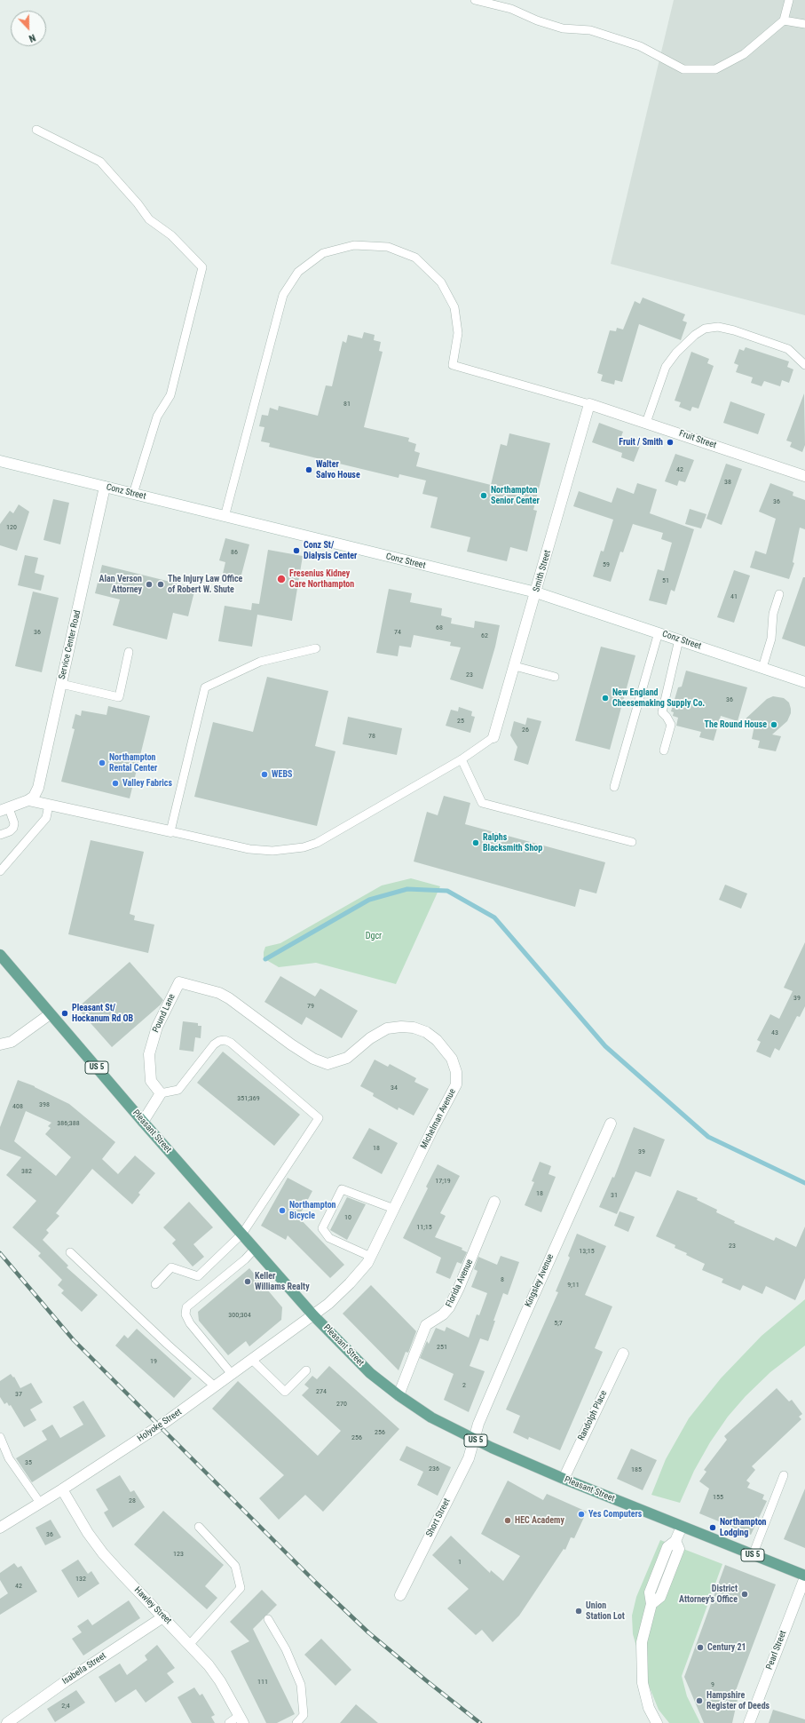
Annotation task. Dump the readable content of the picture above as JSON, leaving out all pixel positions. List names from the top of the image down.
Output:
{
  "streets": {
    "main road": ["US 5", "Pleasant Street"],
    "street": [
      "Fruit Street",
      "Conz Street",
      "Smith Street",
      "Service Center Road",
      "Pound Lane",
      "Michelman Avenue",
      "Kingsley Avenue",
      "Florida Avenue",
      "Randolph Place",
      "Holyoke Street",
      "Short Street",
      "Hawley Street",
      "Pearl Street",
      "Isabella Street"
    ]
  },
  "crossings": [
    ["Fruit Street", "Smith Street"],
    ["Conz Street", "Smith Street"],
    ["Conz Street", "Service Center Road"],
    ["Pound Lane", "Michelman Avenue"],
    ["Michelman Avenue", "Pleasant Street"],
    ["Michelman Avenue", "Holyoke Street"],
    ["Pleasant Street", "Kingsley Avenue"],
    ["Pleasant Street", "Florida Avenue"],
    ["Pleasant Street", "Randolph Place"],
    ["Pleasant Street", "Holyoke Street"],
    ["Pleasant Street", "Short Street"],
    ["Pleasant Street", "Pearl Street"],
    ["Kingsley Avenue", "Short Street"],
    ["Holyoke Street", "Hawley Street"],
    ["Hawley Street", "Isabella Street"]
  ],
  "parks": ["Dgcr"],
  "places": [
    "Fruit / Smith",
    "Walter Salvo House",
    "Northampton Senior Center",
    "Conz St/ Dialysis Center",
    "Fresenius Kidney Care Northampton",
    "Alan Verson Attorney",
    "The Injury Law Office of Robert W. Shute",
    "New England Cheesemaking Supply Co.",
    "The Round House",
    "Northampton Rental Center",
    "WEBS",
    "Valley Fabrics",
    "Ralphs Blacksmith Shop",
    "Pleasant St/ Hockanum Rd OB",
    "Northampton Bicycle",
    "Keller Williams Realty",
    "Yes Computers",
    "HEC Academy",
    "Northampton Lodging",
    "District Attorney's Office",
    "Union Station Lot",
    "Century 21",
    "Hampshire Register of Deeds"
  ],
  "house_numbers": [
    "81",
    "42",
    "38",
    "36",
    "120",
    "86",
    "59",
    "51",
    "41",
    "68",
    "36",
    "74",
    "62",
    "23",
    "36",
    "25",
    "26",
    "78",
    "39",
    "79",
    "43",
    "34",
    "351;369",
    "398",
    "408",
    "386;388",
    "18",
    "39",
    "382",
    "17;19",
    "18",
    "31",
    "10",
    "11;15",
    "23",
    "13;15",
    "8",
    "9;11",
    "300;304",
    "5;7",
    "251",
    "19",
    "2",
    "274",
    "37",
    "270",
    "256",
    "256",
    "35",
    "236",
    "185",
    "155",
    "28",
    "36",
    "123",
    "1",
    "132",
    "42",
    "111",
    "9",
    "2;4"
  ],
  "north": "bottom"
}
